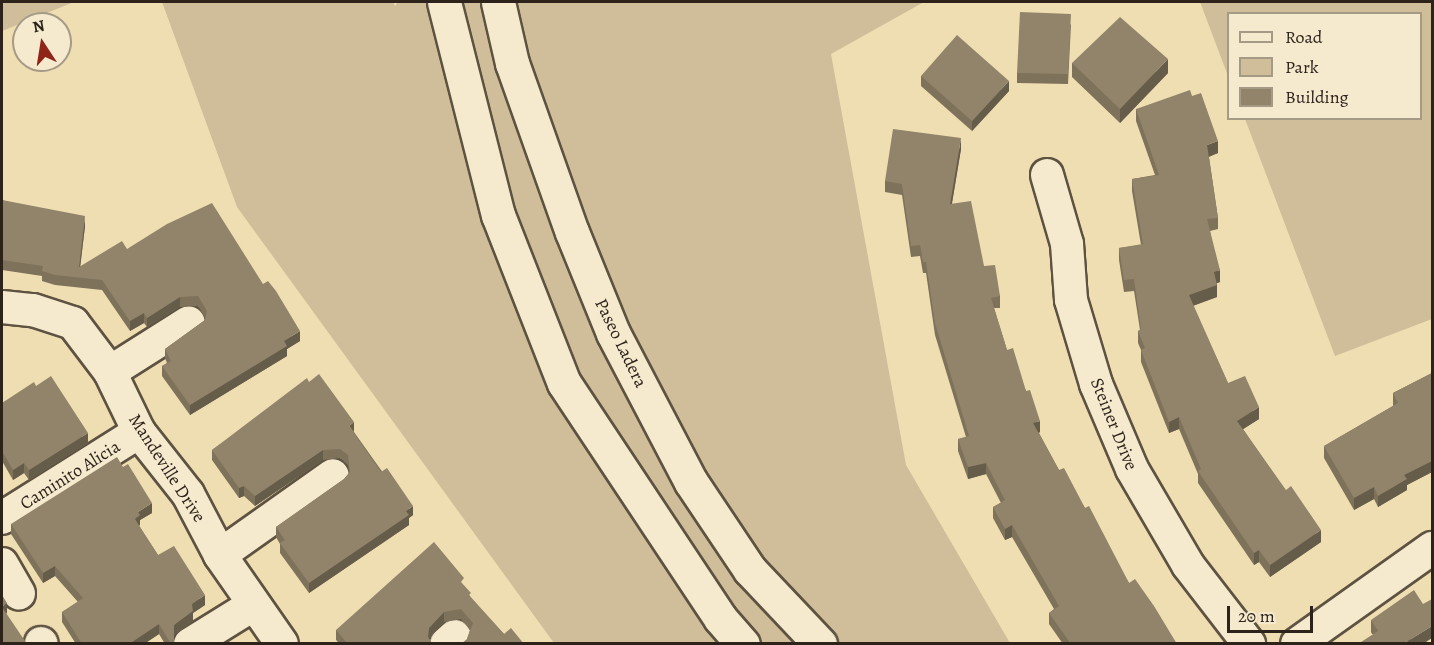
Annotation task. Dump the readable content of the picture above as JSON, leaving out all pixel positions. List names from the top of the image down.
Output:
{
  "streets": {
    "main road": ["Paseo Ladera"],
    "street": ["Steiner Drive", "Mandeville Drive", "Caminito Alicia"]
  },
  "crossings": [
    ["Mandeville Drive", "Caminito Alicia"]
  ],
  "legend": ["Road", "Park", "Building"],
  "scale_bar": "20 m",
  "north": "top"
}
